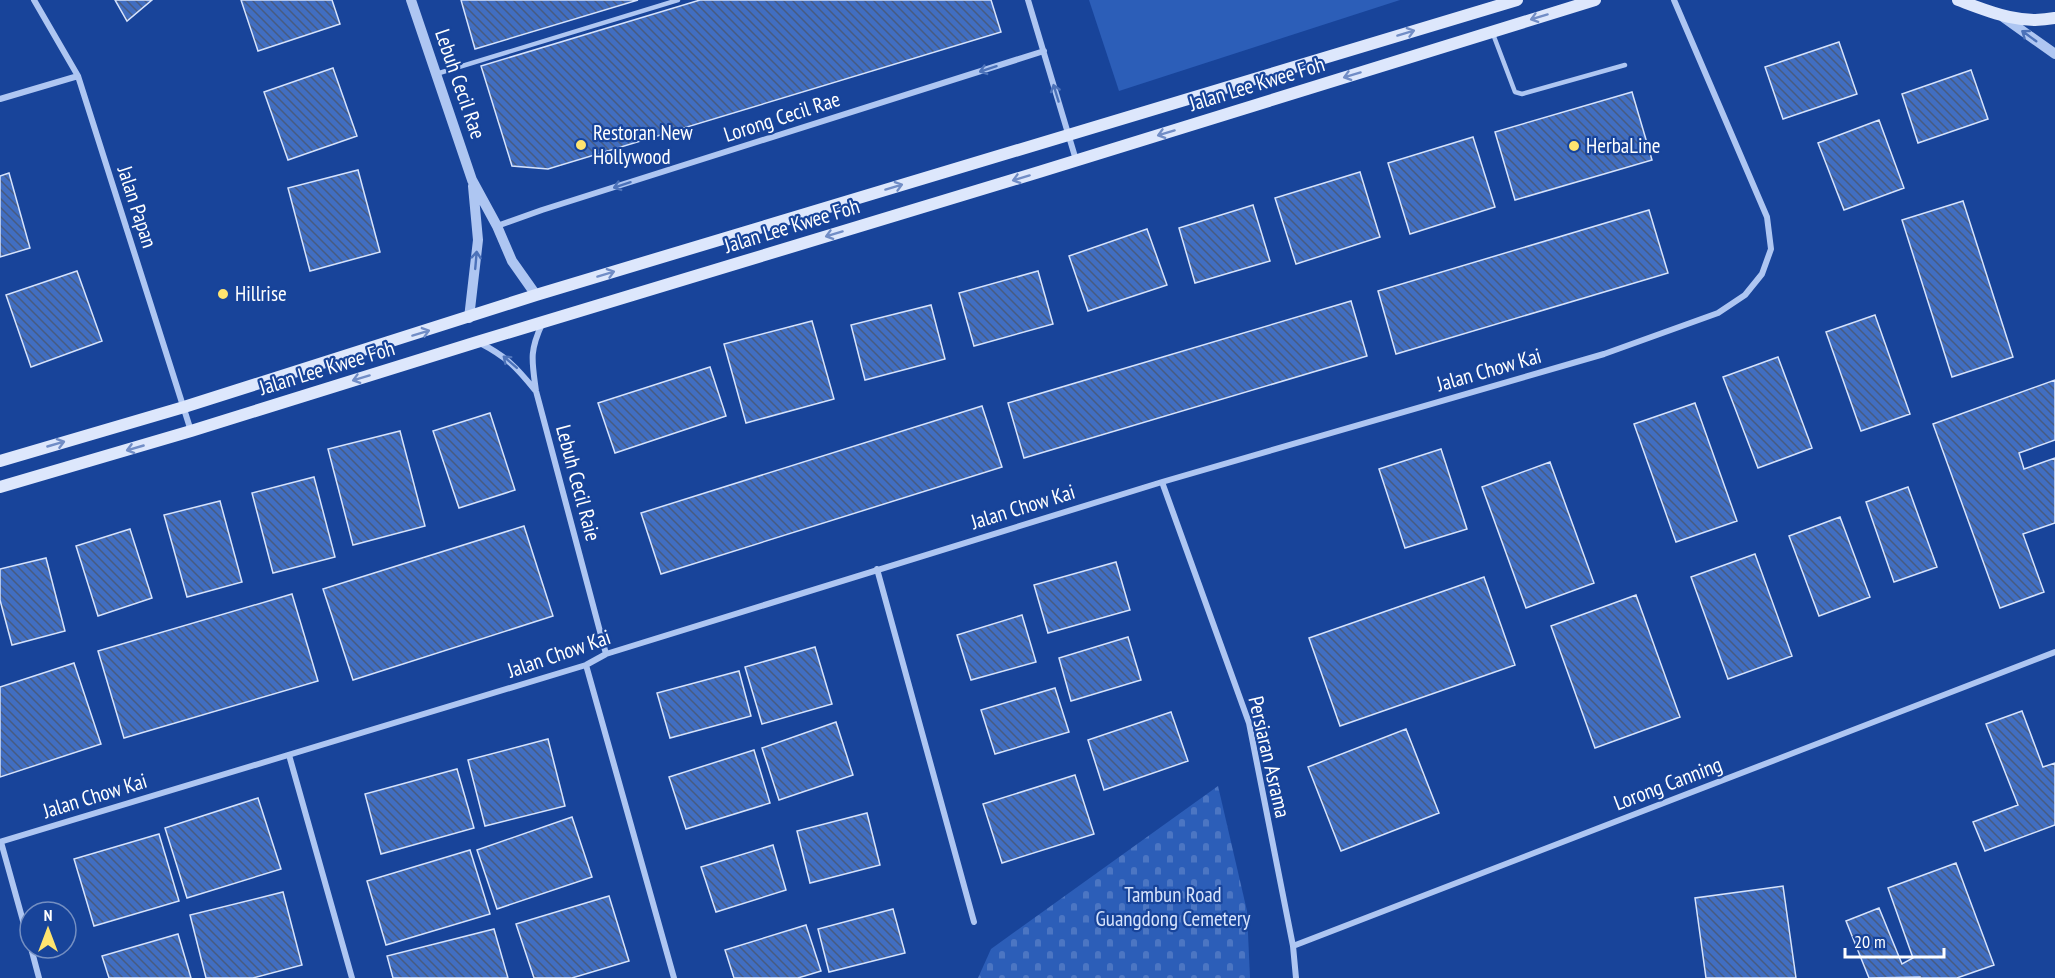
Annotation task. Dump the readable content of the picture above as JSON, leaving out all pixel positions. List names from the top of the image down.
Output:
{
  "streets": {
    "main road": ["Jalan Lee Kwee Foh"],
    "street": [
      "Lebuh Cecil Rae",
      "Lorong Cecil Rae",
      "Jalan Papan",
      "Jalan Chow Kai",
      "Lebuh Cecil Raie",
      "Persiaran Asrama",
      "Lorong Canning"
    ]
  },
  "crossings": [
    ["Lebuh Cecil Rae", "Jalan Lee Kwee Foh"],
    ["Lebuh Cecil Rae", "Lorong Cecil Rae"],
    ["Jalan Lee Kwee Foh", "Jalan Papan"],
    ["Jalan Lee Kwee Foh", "Lebuh Cecil Raie"],
    ["Jalan Chow Kai", "Lebuh Cecil Raie"],
    ["Jalan Chow Kai", "Persiaran Asrama"],
    ["Persiaran Asrama", "Lorong Canning"]
  ],
  "one_way": ["Lorong Cecil Rae"],
  "parks": ["Tambun Road Guangdong Cemetery"],
  "places": ["Restoran New Hollywood", "HerbaLine", "Hillrise"],
  "scale_bar": "20 m",
  "north": "top"
}
